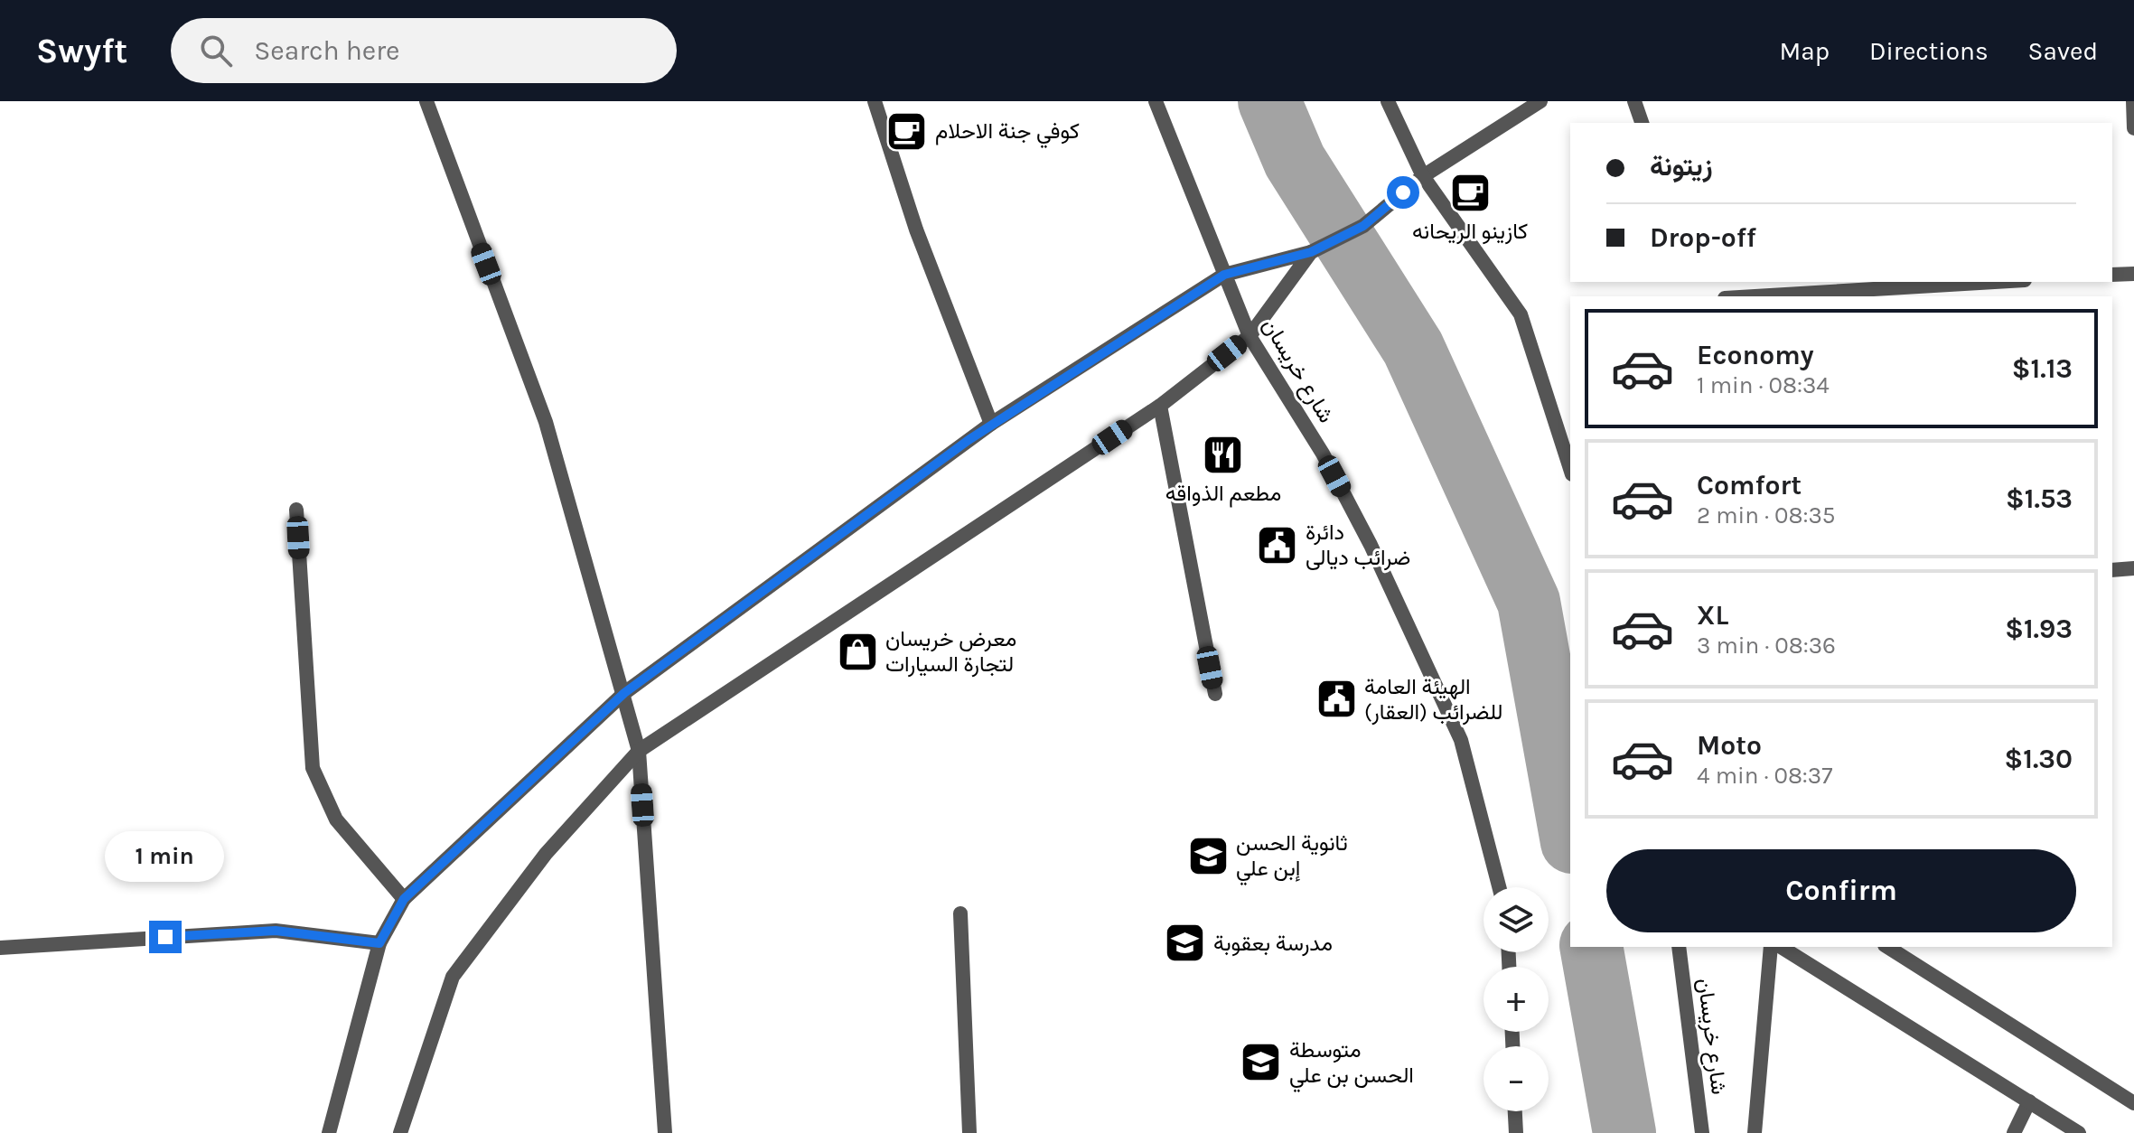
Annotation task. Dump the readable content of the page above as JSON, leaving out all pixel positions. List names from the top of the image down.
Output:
{
  "streets": {
    "street": ["شارع خريسان"]
  },
  "places": {
    "cafe": ["كوفي جنة الاحلام", "كازينو الريحانه"],
    "restaurant": ["مطعم الذواقه"],
    "public building": ["دائرة ضرائب ديالى", "الهيئة العامة للضرائب (العقار)"],
    "shop": ["معرض خريسان لتجارة السيارات"],
    "school or university": ["ثانوية الحسن إبن علي", "مدرسة بعقوبة", "متوسطة الحسن بن علي"]
  },
  "page": {
    "header": "Swyft",
    "search": "Search here",
    "nav": ["Map", "Directions", "Saved"],
    "banner": ["زيتونة", "Drop-off"],
    "list": [
      {
        "name": "Economy",
        "note": "1 min · 08:34",
        "value": "$1.13"
      },
      {
        "name": "Comfort",
        "note": "2 min · 08:35",
        "value": "$1.53"
      },
      {
        "name": "XL",
        "note": "3 min · 08:36",
        "value": "$1.93"
      },
      {
        "name": "Moto",
        "note": "4 min · 08:37",
        "value": "$1.30"
      }
    ],
    "bubble": "1 min",
    "buttons": "Confirm",
    "map_buttons": ["+", "−"]
  }
}
